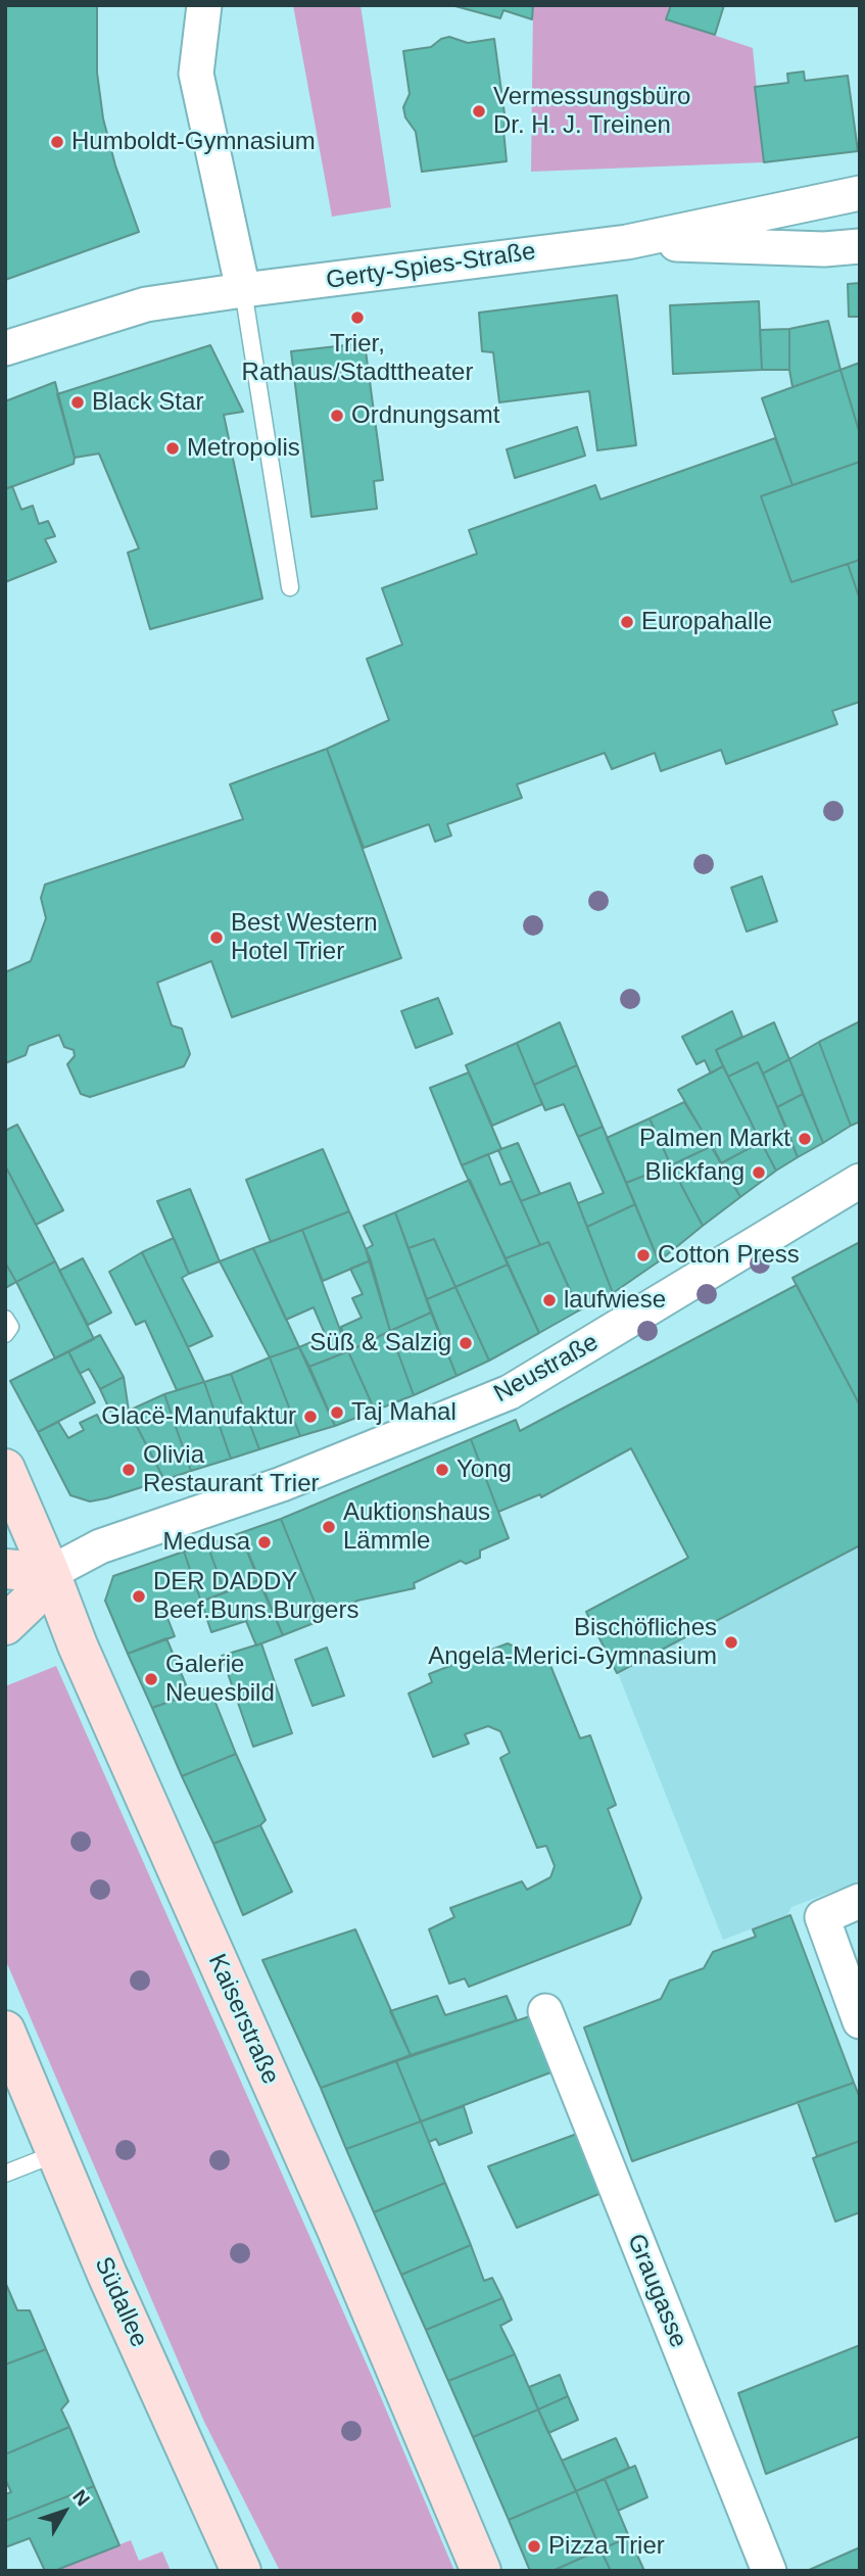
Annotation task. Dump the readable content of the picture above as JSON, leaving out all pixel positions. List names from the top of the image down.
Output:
{
  "streets": {
    "main road": ["Kaiserstraße", "Südallee"],
    "street": ["Gerty-Spies-Straße", "Neustraße", "Graugasse"]
  },
  "crossings": [
    ["Neustraße", "Kaiserstraße"]
  ],
  "places": [
    "Vermessungsbüro Dr. H. J. Treinen",
    "Humboldt-Gymnasium",
    "Trier, Rathaus/Stadttheater",
    "Black Star",
    "Ordnungsamt",
    "Metropolis",
    "Europahalle",
    "Best Western Hotel Trier",
    "Palmen Markt",
    "Blickfang",
    "Cotton Press",
    "laufwiese",
    "Süß & Salzig",
    "Taj Mahal",
    "Glacë-Manufaktur",
    "Olivia Restaurant Trier",
    "Yong",
    "Auktionshaus Lämmle",
    "Medusa",
    "DER DADDY Beef.Buns.Burgers",
    "Bischöfliches Angela-Merici-Gymnasium",
    "Galerie Neuesbild",
    "Pizza Trier"
  ],
  "north": "top right"
}
